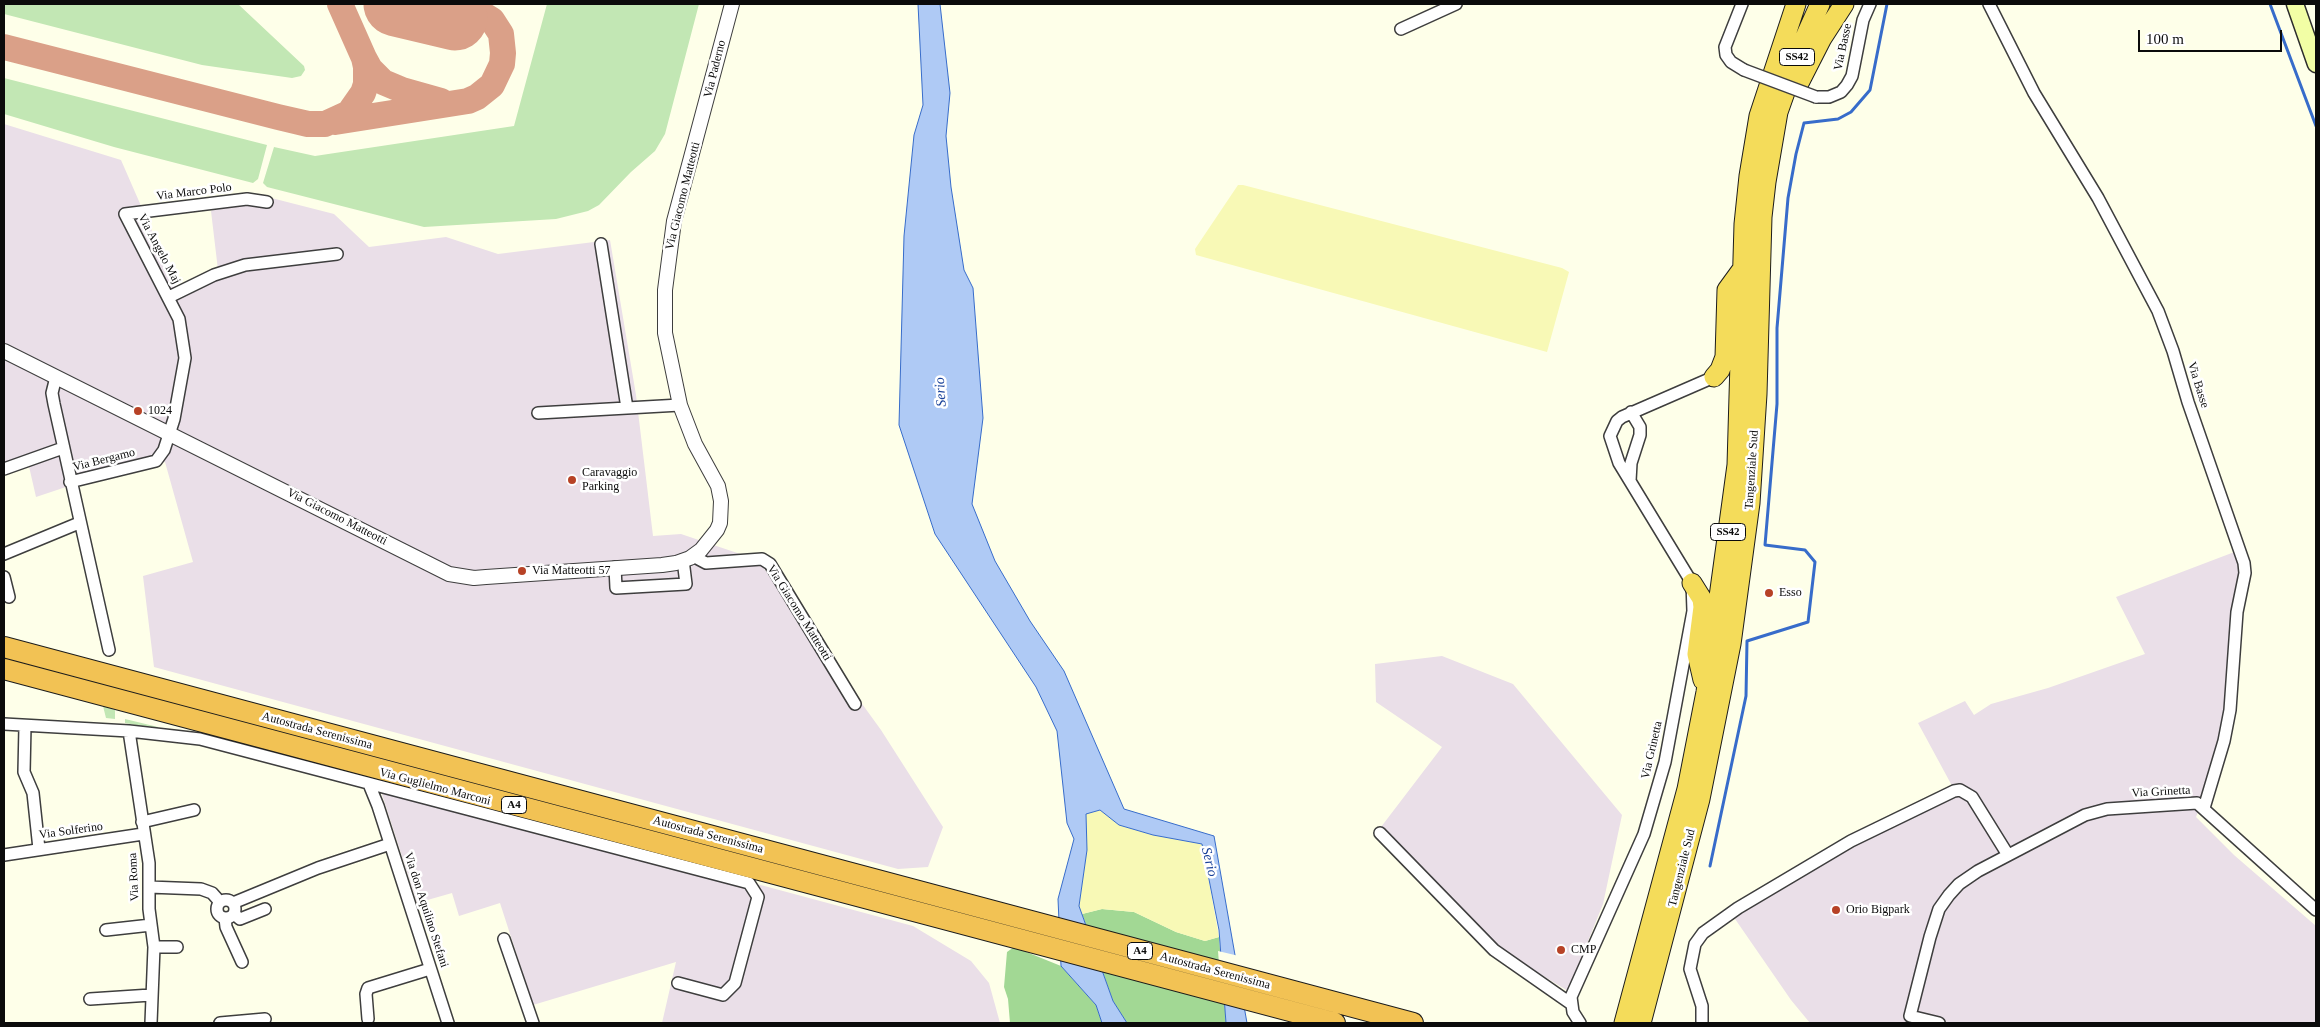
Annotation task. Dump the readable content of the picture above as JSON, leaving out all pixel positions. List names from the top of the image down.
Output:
{
  "streets": {
    "highway": [
      "SS42",
      "Tangenziale Sud",
      "Autostrada Serenissima",
      "A4"
    ],
    "street": [
      "Via Basse",
      "Via Paderno",
      "Via Marco Polo",
      "Via Giacomo Matteotti",
      "Via Angelo Maj",
      "Via Bergamo",
      "Via Grinetta",
      "Via Guglielmo Marconi",
      "Via Solferino",
      "Via Roma",
      "Via don Aquilino Stefani"
    ]
  },
  "crossings": [
    ["Via Basse", "Via Grinetta"],
    ["SS42", "Tangenziale Sud"],
    ["Via Paderno", "Via Giacomo Matteotti"],
    ["Via Marco Polo", "Via Angelo Maj"],
    ["Via Giacomo Matteotti", "Via Angelo Maj"],
    ["Via Giacomo Matteotti", "Via Bergamo"],
    ["Via Angelo Maj", "Via Bergamo"],
    ["Via Guglielmo Marconi", "Via Roma"],
    ["Via Guglielmo Marconi", "Via don Aquilino Stefani"],
    ["Via Solferino", "Via Roma"]
  ],
  "water": ["Serio"],
  "places": [
    "1024",
    "Caravaggio Parking",
    "Via Matteotti 57",
    "Esso",
    "Orio Bigpark",
    "CMP"
  ],
  "scale_bar": "100 m"
}
